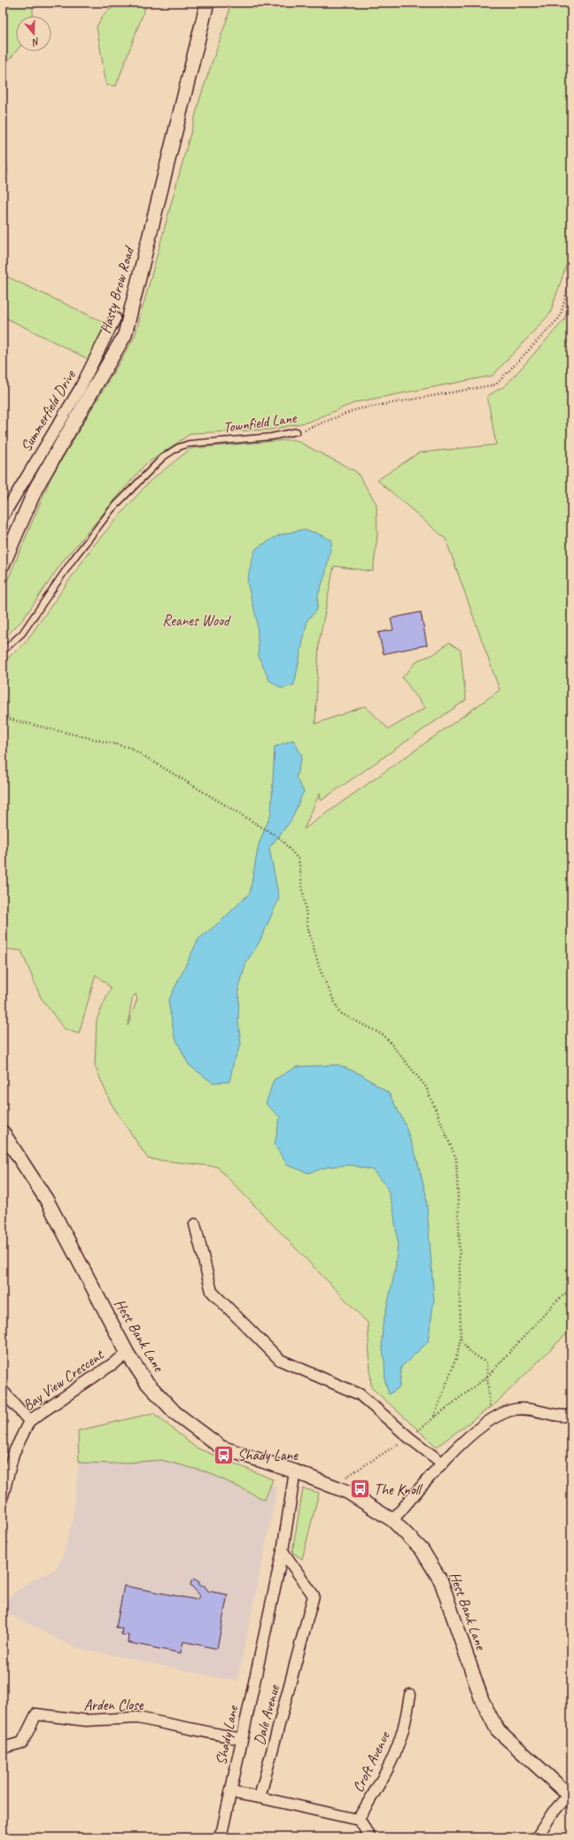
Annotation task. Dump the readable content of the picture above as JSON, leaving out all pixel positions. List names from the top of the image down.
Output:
{
  "streets": {
    "street": [
      "Hasty Brow Road",
      "Summerfield Drive",
      "Hest Bank Lane",
      "Bay View Crescent",
      "Arden Close",
      "Dale Avenue",
      "Shady Lane",
      "Croft Avenue"
    ],
    "lane": ["Townfield Lane"]
  },
  "crossings": [
    ["Hest Bank Lane", "Bay View Crescent"],
    ["Hest Bank Lane", "Shady Lane"],
    ["Arden Close", "Shady Lane"],
    ["Dale Avenue", "Shady Lane"]
  ],
  "parks": ["Reanes Wood"],
  "places": {
    "bus stop": ["Shady Lane", "The Knoll"]
  },
  "north": "bottom"
}
